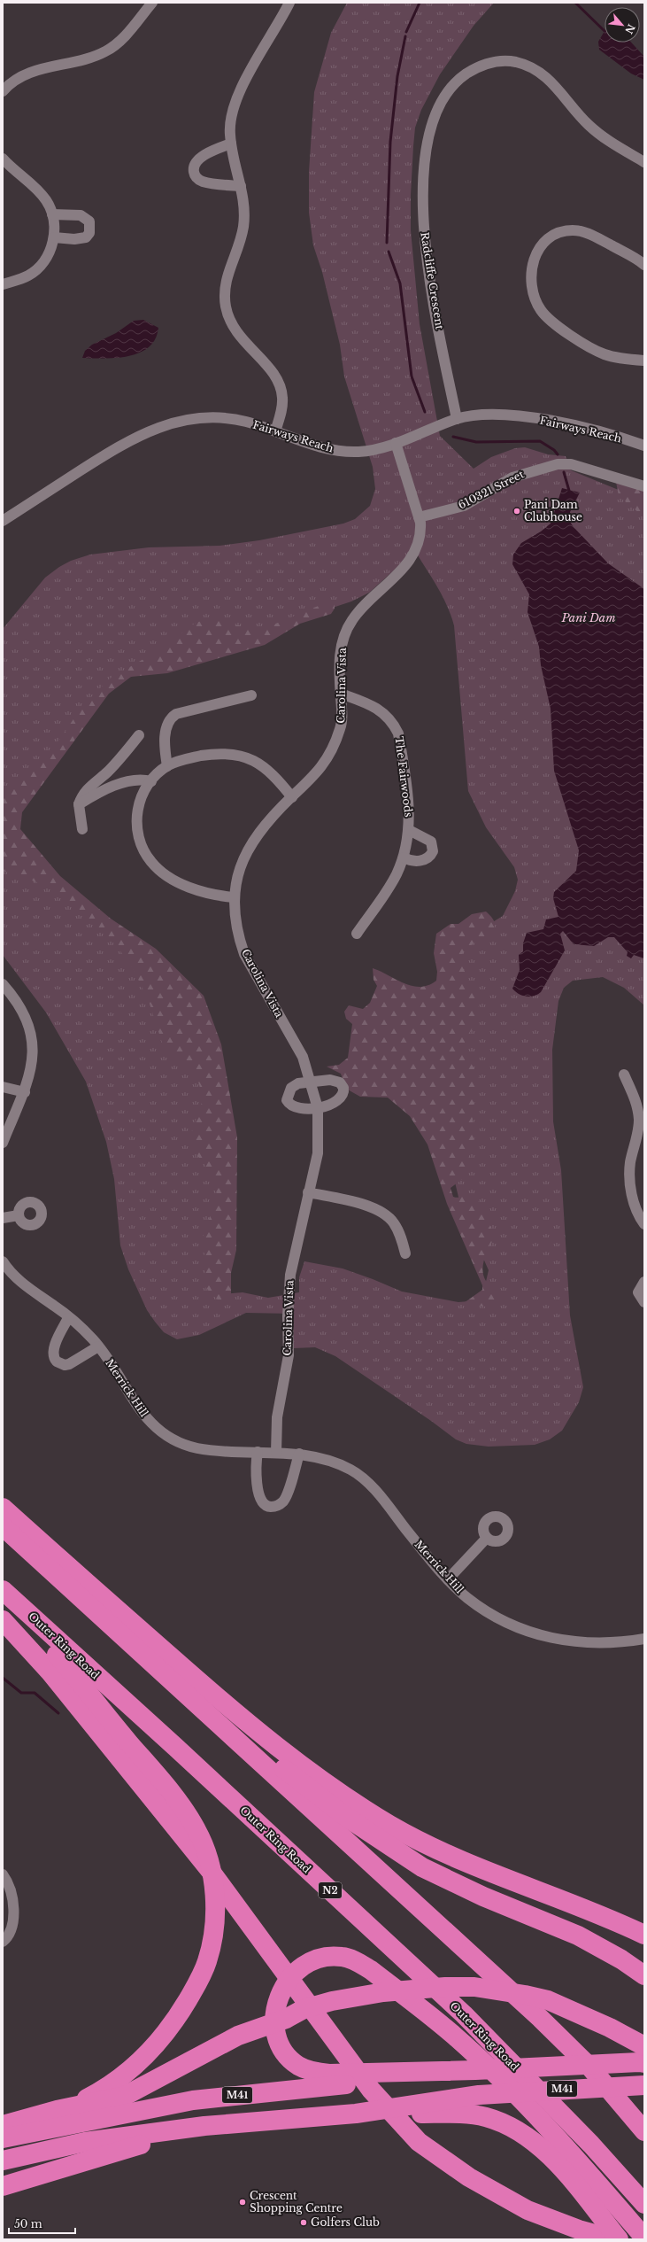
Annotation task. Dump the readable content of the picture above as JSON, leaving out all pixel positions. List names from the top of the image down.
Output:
{
  "streets": {
    "highway": ["Outer Ring Road", "N2", "M41"],
    "street": [
      "Radcliffe Crescent",
      "Fairways Reach",
      "610321 Street",
      "Carolina Vista",
      "The Fairwoods",
      "Merrick Hill"
    ]
  },
  "crossings": [
    ["Radcliffe Crescent", "Fairways Reach"],
    ["Fairways Reach", "Carolina Vista"],
    ["610321 Street", "Carolina Vista"],
    ["Carolina Vista", "The Fairwoods"],
    ["Carolina Vista", "Merrick Hill"]
  ],
  "water": ["Pani Dam"],
  "places": ["Pani Dam Clubhouse", "Crescent Shopping Centre", "Golfers Club"],
  "scale_bar": "50 m",
  "north": "bottom right"
}
